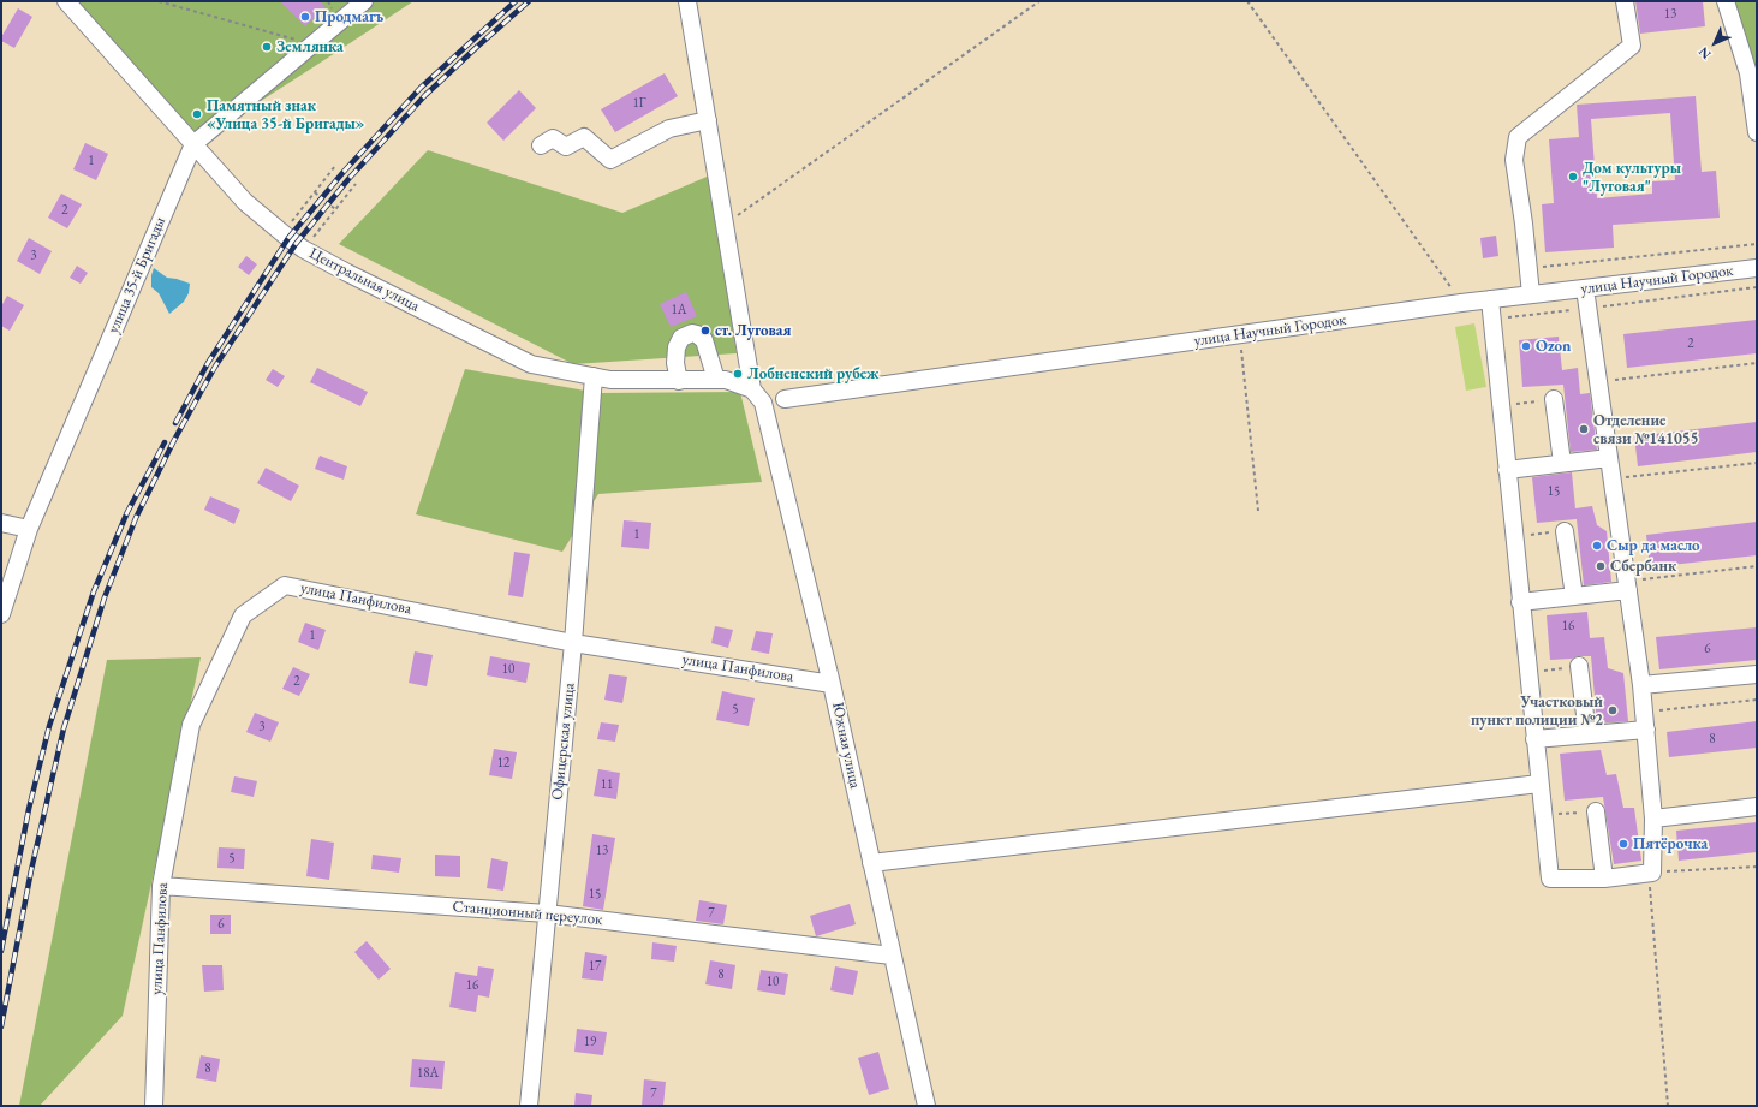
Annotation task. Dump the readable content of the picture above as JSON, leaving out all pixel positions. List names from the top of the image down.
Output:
{
  "streets": {
    "street": [
      "улица 35-й Бригады",
      "Центральная улица",
      "улица Научный Городок",
      "улица Панфилова",
      "Офицерская улица",
      "Южная улица",
      "Станционный переулок"
    ]
  },
  "crossings": [
    ["улица 35-й Бригады", "Центральная улица"],
    ["Центральная улица", "Офицерская улица"],
    ["Центральная улица", "Южная улица"],
    ["улица Панфилова", "Офицерская улица"],
    ["улица Панфилова", "Южная улица"],
    ["улица Панфилова", "Станционный переулок"],
    ["Офицерская улица", "Станционный переулок"],
    ["Южная улица", "Станционный переулок"]
  ],
  "places": [
    "Продмагъ",
    "Землянка",
    "Памятный знак «Улица 35-й Бригады»",
    "Дом культуры \"Луговая\"",
    "ст. Луговая",
    "Ozon",
    "Лобненский рубеж",
    "Отделение связи №141055",
    "Сыр да масло",
    "Сбербанк",
    "Участковый пункт полиции №2",
    "Пятёрочка"
  ],
  "house_numbers": [
    "13",
    "1Г",
    "1",
    "2",
    "3",
    "1А",
    "2",
    "15",
    "1",
    "16",
    "1",
    "6",
    "10",
    "2",
    "5",
    "3",
    "8",
    "12",
    "11",
    "13",
    "5",
    "15",
    "7",
    "6",
    "17",
    "8",
    "10",
    "16",
    "19",
    "8",
    "18А",
    "7"
  ],
  "north": "bottom left"
}
